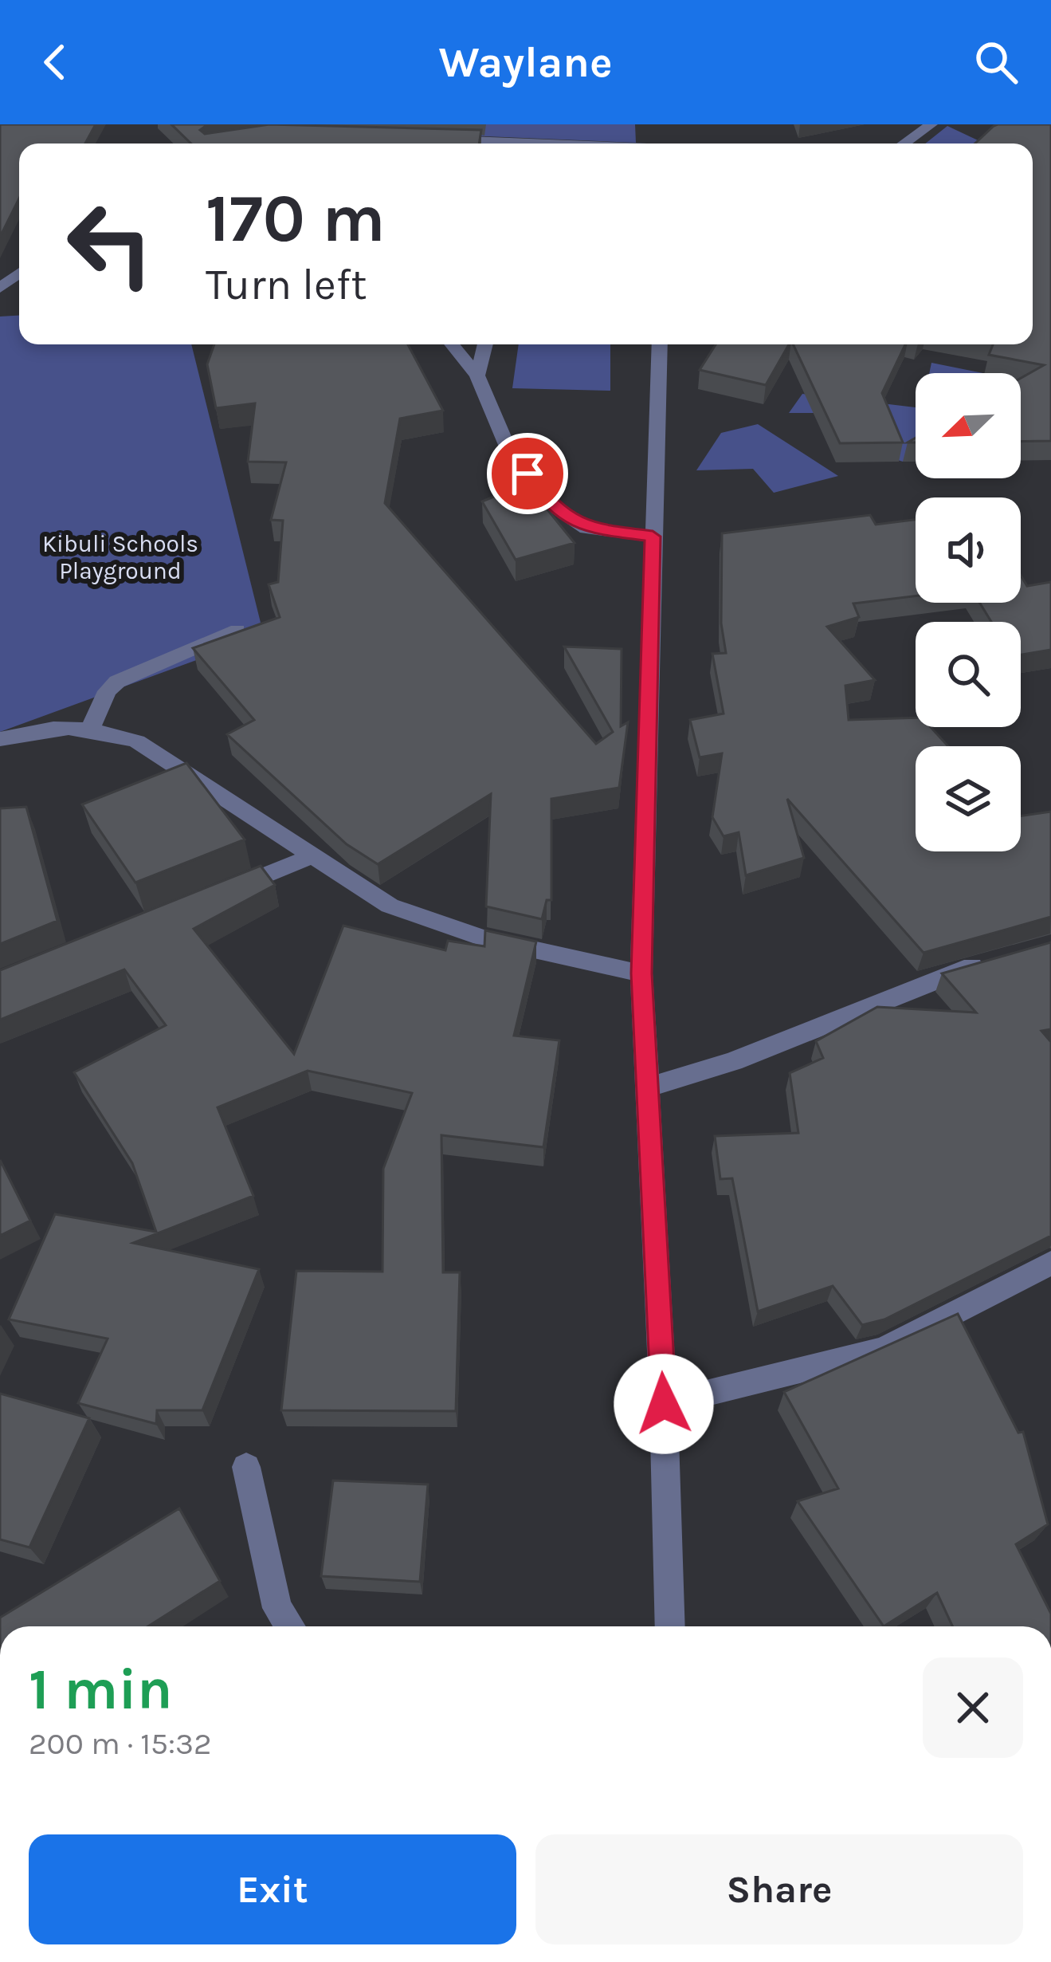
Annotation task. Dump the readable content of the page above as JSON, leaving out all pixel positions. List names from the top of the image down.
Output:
{
  "parks": ["Kibuli Schools Playground"],
  "north": "bottom left",
  "page": {
    "header": "Waylane",
    "turn": ["170 m", "Turn left"],
    "heading": ["1 min", "200 m · 15:32"],
    "buttons": ["Exit", "Share"]
  }
}
